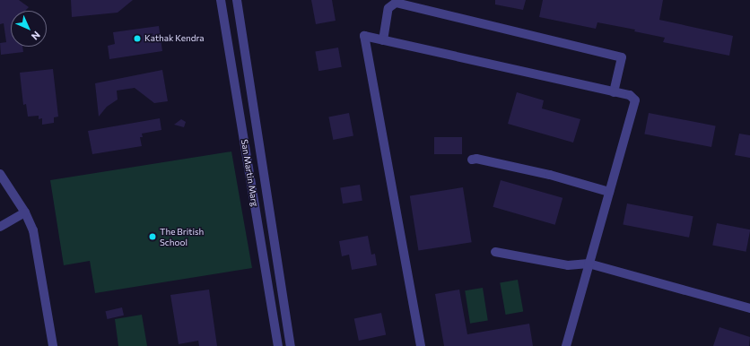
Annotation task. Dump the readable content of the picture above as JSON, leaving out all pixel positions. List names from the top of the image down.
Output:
{
  "streets": {
    "street": ["San Martin Marg"]
  },
  "places": ["Kathak Kendra", "The British School"],
  "north": "bottom right"
}
